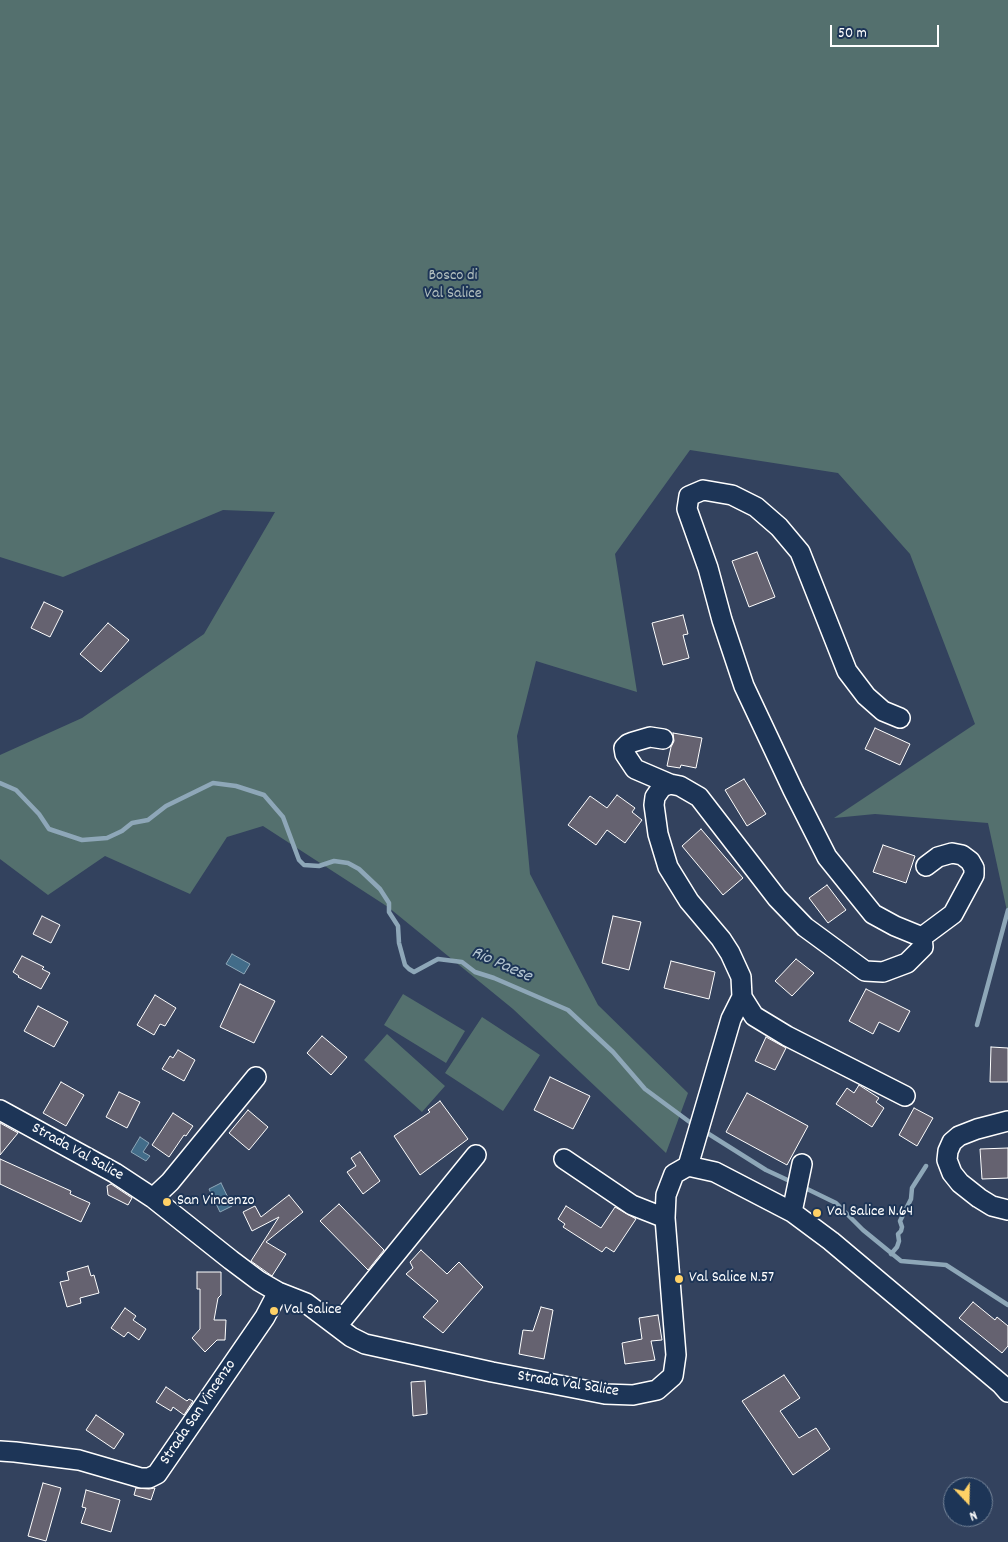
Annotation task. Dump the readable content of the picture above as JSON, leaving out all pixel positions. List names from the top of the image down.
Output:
{
  "streets": {
    "street": ["Strada Val Salice", "Strada San Vincenzo"]
  },
  "crossings": [
    ["Strada Val Salice", "Strada San Vincenzo"]
  ],
  "water": ["Rio Paese"],
  "parks": ["Bosco di Val Salice"],
  "places": [
    "San Vincenzo",
    "Val Salice N.64",
    "Val Salice N.57",
    "Val Salice"
  ],
  "scale_bar": "50 m",
  "north": "bottom"
}
